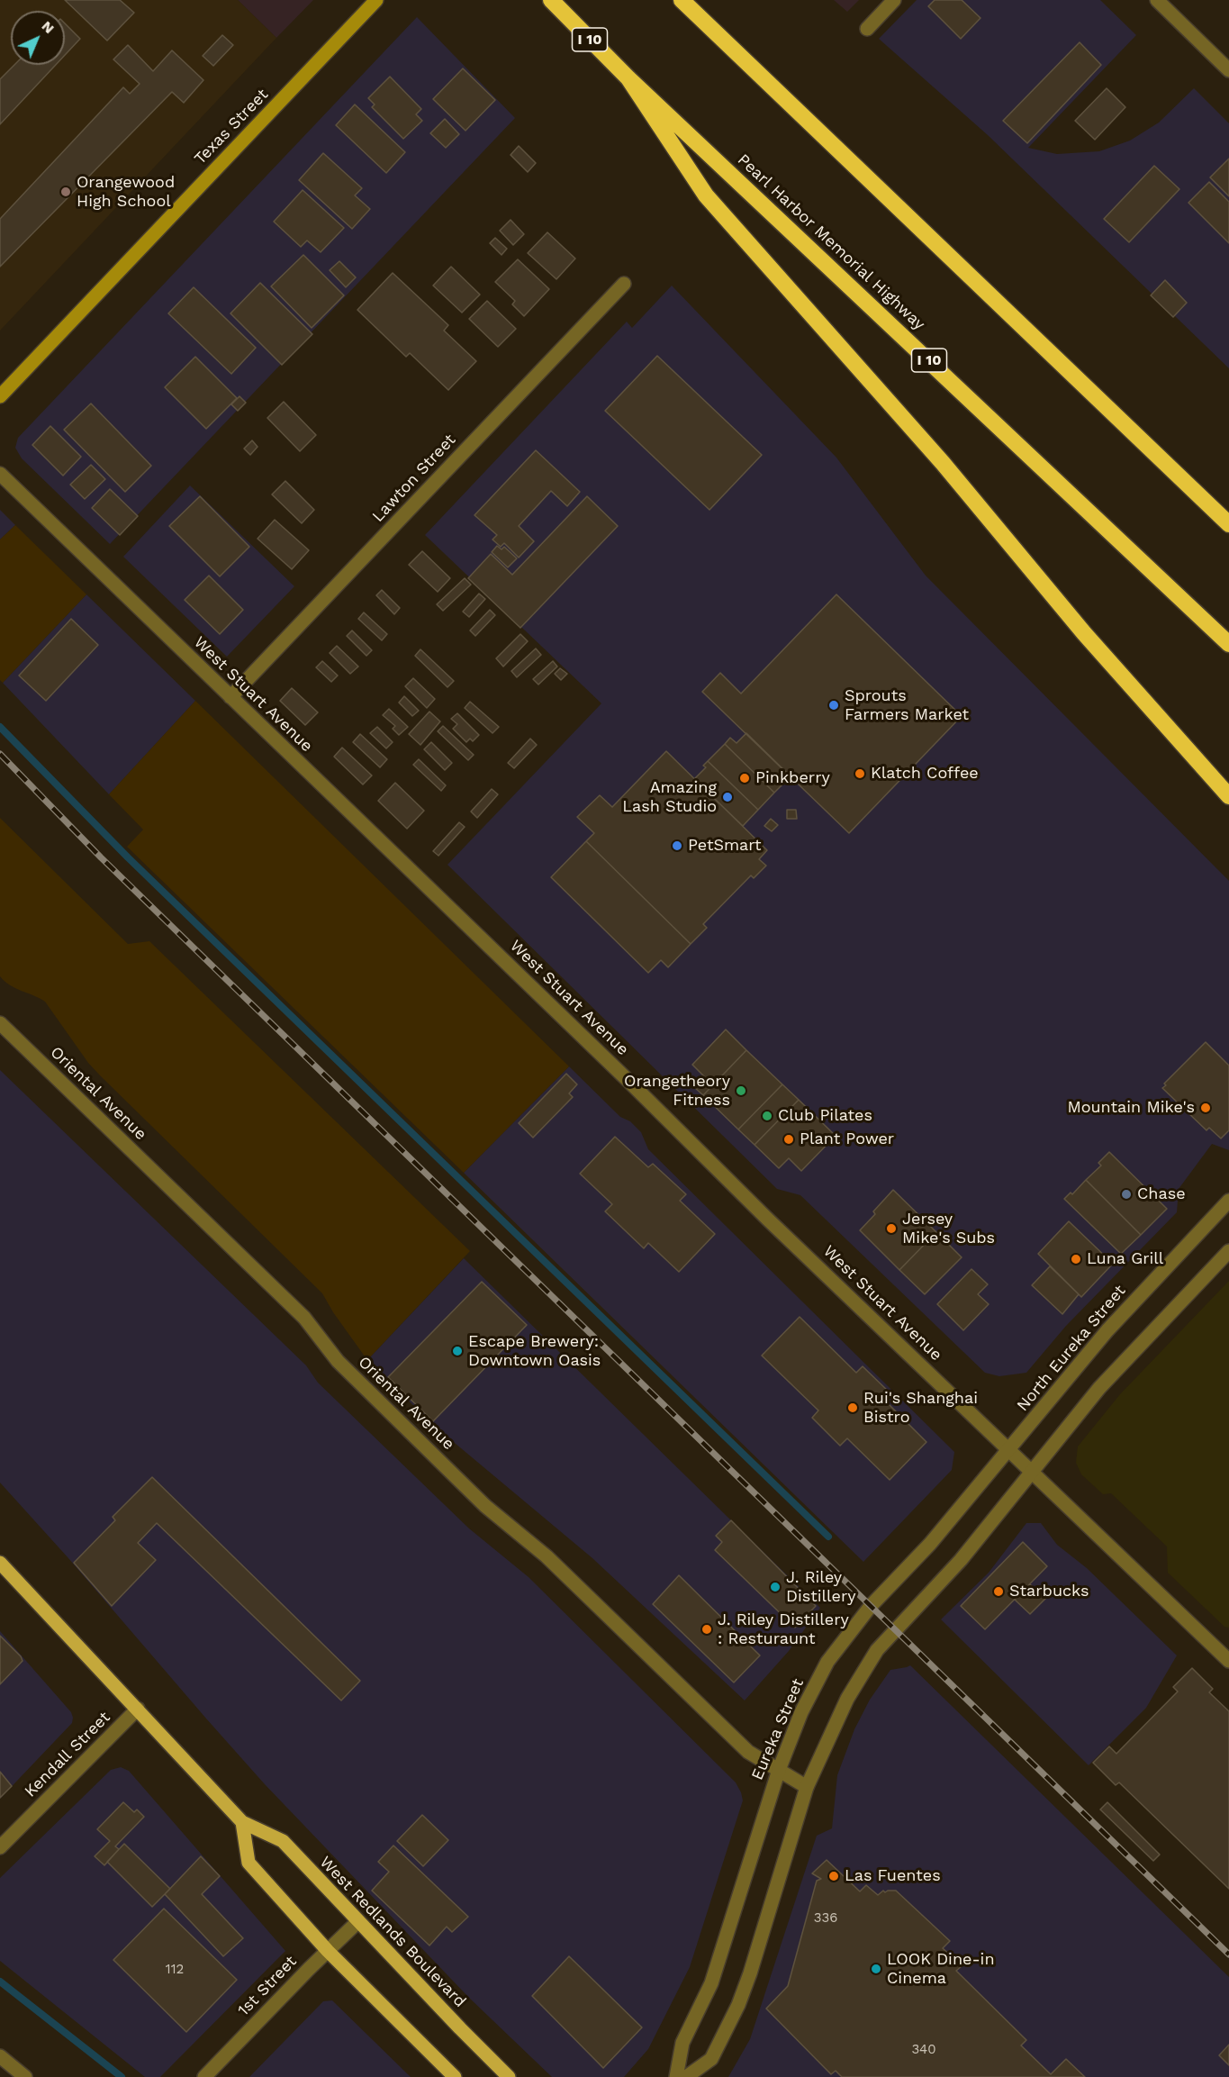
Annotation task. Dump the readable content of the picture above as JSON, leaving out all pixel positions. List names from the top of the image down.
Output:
{
  "streets": {
    "highway": ["I 10", "Pearl Harbor Memorial Highway"],
    "main road": ["Texas Street", "West Redlands Boulevard"],
    "street": [
      "Lawton Street",
      "West Stuart Avenue",
      "Oriental Avenue",
      "North Eureka Street",
      "Eureka Street",
      "Kendall Street",
      "1st Street"
    ]
  },
  "crossings": [
    ["Lawton Street", "West Stuart Avenue"],
    ["West Stuart Avenue", "North Eureka Street"],
    ["West Stuart Avenue", "Eureka Street"],
    ["Oriental Avenue", "Eureka Street"],
    ["North Eureka Street", "Eureka Street"],
    ["Kendall Street", "West Redlands Boulevard"],
    ["West Redlands Boulevard", "1st Street"]
  ],
  "places": [
    "Orangewood High School",
    "Sprouts Farmers Market",
    "Klatch Coffee",
    "Pinkberry",
    "Amazing Lash Studio",
    "PetSmart",
    "Orangetheory Fitness",
    "Mountain Mike's",
    "Club Pilates",
    "Plant Power",
    "Chase",
    "Jersey Mike's Subs",
    "Luna Grill",
    "Escape Brewery: Downtown Oasis",
    "Rui's Shanghai Bistro",
    "J. Riley Distillery",
    "Starbucks",
    "J. Riley Distillery : Resturaunt",
    "Las Fuentes",
    "LOOK Dine-in Cinema"
  ],
  "house_numbers": ["336", "112", "340"],
  "north": "top right"
}
